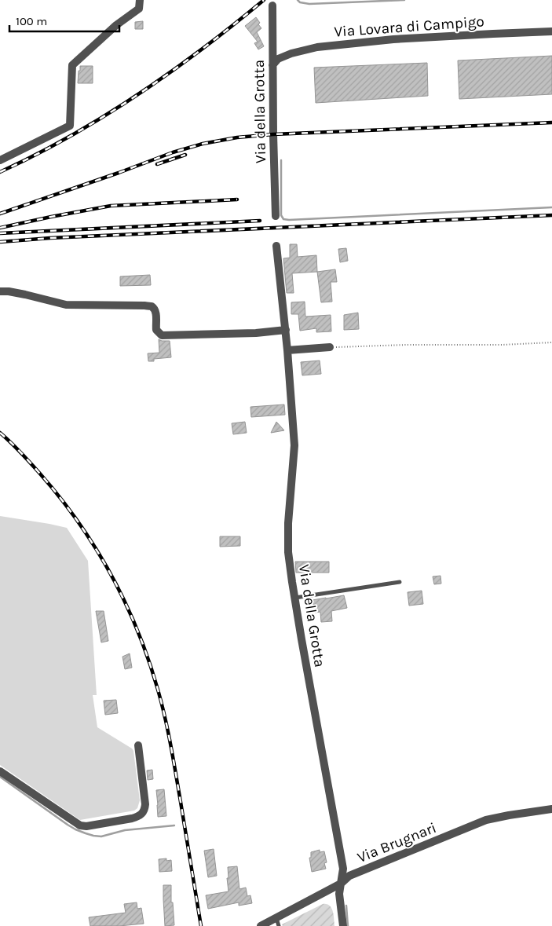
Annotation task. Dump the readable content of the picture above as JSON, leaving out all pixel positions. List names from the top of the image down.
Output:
{
  "streets": {
    "street": ["Via Lovara di Campigo", "Via della Grotta", "Via Brugnari"]
  },
  "crossings": [
    ["Via Lovara di Campigo", "Via della Grotta"],
    ["Via della Grotta", "Via Brugnari"]
  ],
  "scale_bar": "100 m"
}
